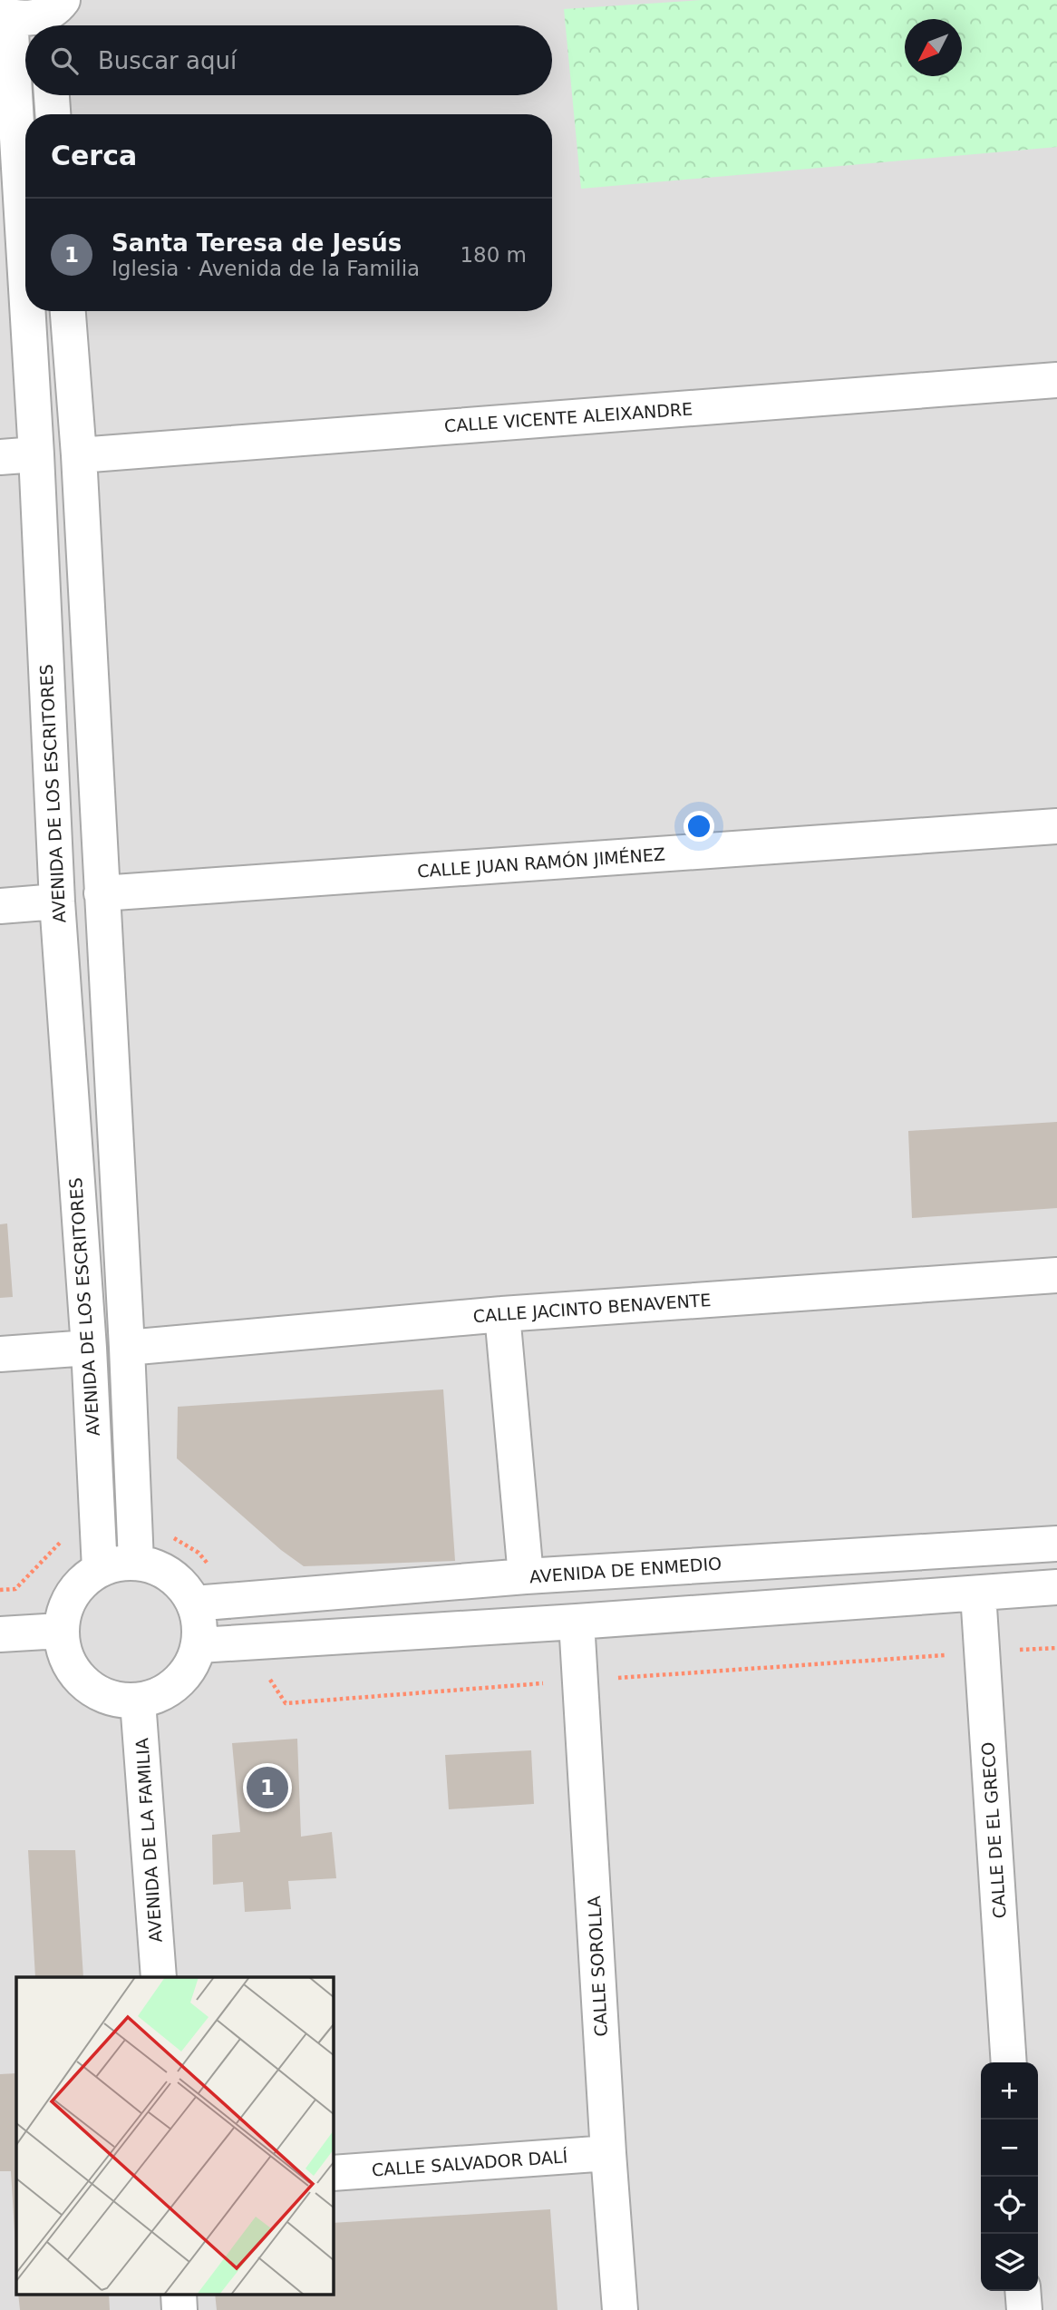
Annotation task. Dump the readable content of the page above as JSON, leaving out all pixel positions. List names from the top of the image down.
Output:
{
  "streets": {
    "street": [
      "CALLE VICENTE ALEIXANDRE",
      "AVENIDA DE LOS ESCRITORES",
      "CALLE JUAN RAMÓN JIMÉNEZ",
      "CALLE JACINTO BENAVENTE",
      "AVENIDA DE ENMEDIO",
      "CALLE DE EL GRECO",
      "AVENIDA DE LA FAMILIA",
      "CALLE SOROLLA",
      "CALLE SALVADOR DALÍ"
    ]
  },
  "crossings": [
    ["AVENIDA DE LOS ESCRITORES", "AVENIDA DE ENMEDIO"],
    ["AVENIDA DE LOS ESCRITORES", "AVENIDA DE LA FAMILIA"],
    ["AVENIDA DE ENMEDIO", "AVENIDA DE LA FAMILIA"],
    ["CALLE SOROLLA", "CALLE SALVADOR DALÍ"]
  ],
  "north": "bottom left",
  "page": {
    "search": "Buscar aquí",
    "heading": "Cerca",
    "list": [
      {
        "mark": "1",
        "name": "Santa Teresa de Jesús",
        "note": "Iglesia · Avenida de la Familia",
        "value": "180 m"
      }
    ],
    "pins": "1",
    "map_buttons": ["+", "−"]
  }
}
